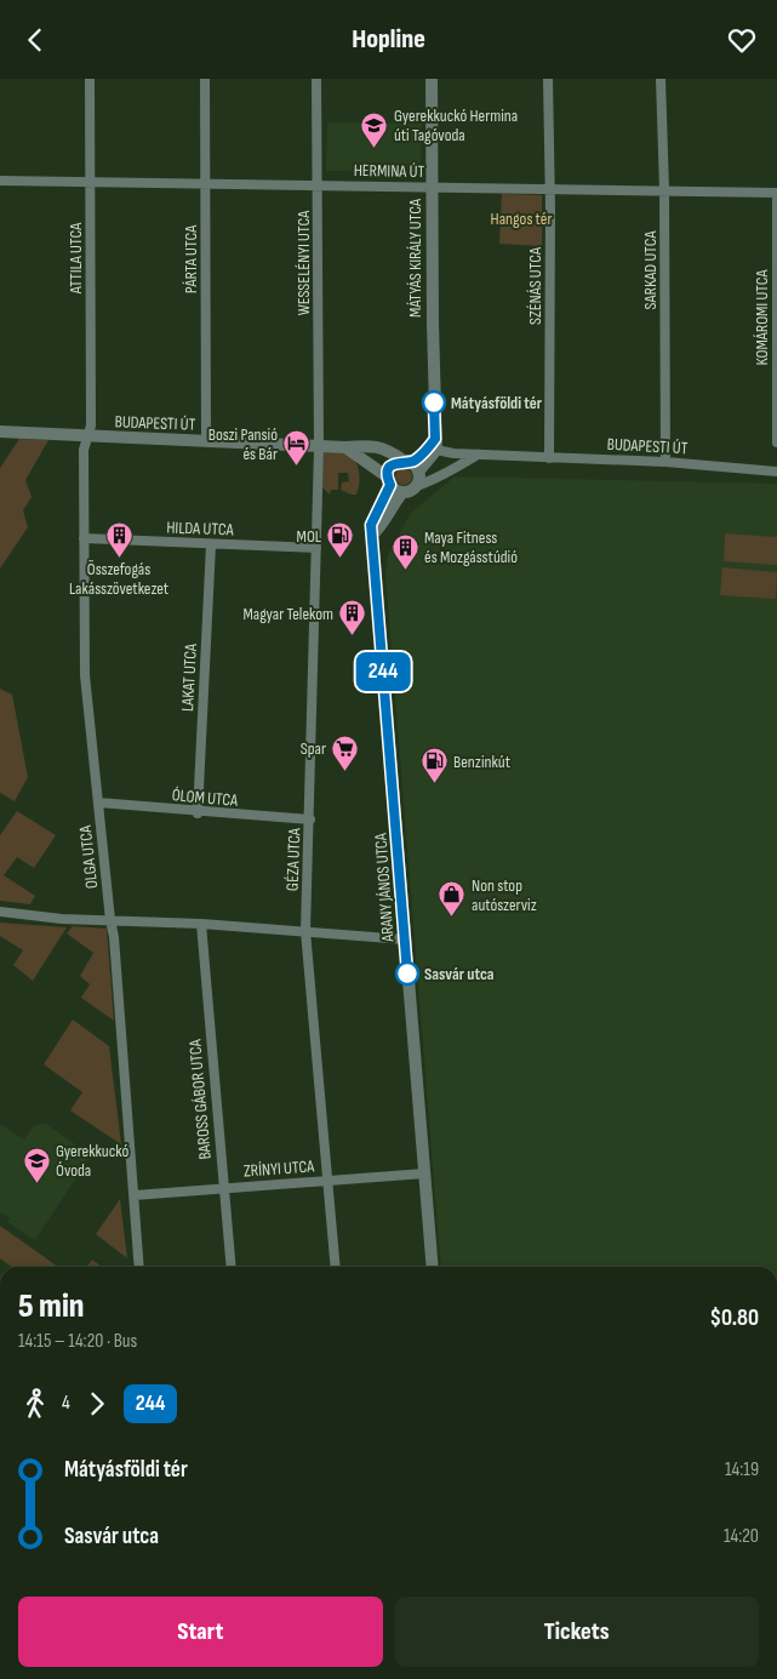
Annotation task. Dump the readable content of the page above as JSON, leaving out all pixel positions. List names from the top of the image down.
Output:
{
  "streets": {
    "street": [
      "HERMINA ÚT",
      "ATTILA UTCA",
      "MÁTYÁS KIRÁLY UTCA",
      "PÁRTA UTCA",
      "WESSELÉNYI UTCA",
      "SARKAD UTCA",
      "SZÉNÁS UTCA",
      "KOMÁROMI UTCA",
      "BUDAPESTI ÚT",
      "HILDA UTCA",
      "LAKAT UTCA",
      "ÓLOM UTCA",
      "OLGA UTCA",
      "GÉZA UTCA",
      "ARANY JÁNOS UTCA",
      "BAROSS GÁBOR UTCA",
      "ZRÍNYI UTCA"
    ]
  },
  "crossings": [
    ["HERMINA ÚT", "ATTILA UTCA"],
    ["HERMINA ÚT", "MÁTYÁS KIRÁLY UTCA"],
    ["HERMINA ÚT", "PÁRTA UTCA"],
    ["HERMINA ÚT", "WESSELÉNYI UTCA"],
    ["HERMINA ÚT", "SARKAD UTCA"],
    ["HERMINA ÚT", "SZÉNÁS UTCA"],
    ["HERMINA ÚT", "KOMÁROMI UTCA"],
    ["ATTILA UTCA", "BUDAPESTI ÚT"],
    ["ATTILA UTCA", "OLGA UTCA"],
    ["MÁTYÁS KIRÁLY UTCA", "BUDAPESTI ÚT"],
    ["PÁRTA UTCA", "BUDAPESTI ÚT"],
    ["WESSELÉNYI UTCA", "BUDAPESTI ÚT"],
    ["WESSELÉNYI UTCA", "GÉZA UTCA"],
    ["SARKAD UTCA", "BUDAPESTI ÚT"],
    ["SZÉNÁS UTCA", "BUDAPESTI ÚT"],
    ["BUDAPESTI ÚT", "OLGA UTCA"],
    ["BUDAPESTI ÚT", "GÉZA UTCA"],
    ["HILDA UTCA", "LAKAT UTCA"],
    ["HILDA UTCA", "OLGA UTCA"],
    ["HILDA UTCA", "GÉZA UTCA"],
    ["LAKAT UTCA", "ÓLOM UTCA"],
    ["ÓLOM UTCA", "OLGA UTCA"],
    ["ÓLOM UTCA", "GÉZA UTCA"],
    ["OLGA UTCA", "ZRÍNYI UTCA"],
    ["GÉZA UTCA", "ZRÍNYI UTCA"],
    ["ARANY JÁNOS UTCA", "ZRÍNYI UTCA"],
    ["BAROSS GÁBOR UTCA", "ZRÍNYI UTCA"]
  ],
  "parks": ["Hangos tér"],
  "places": {
    "school or university": ["Gyerekkuckó Hermina úti Tagóvoda", "Gyerekkuckó Óvoda"],
    "other": ["Mátyásföldi tér", "Sasvár utca"],
    "hotel": ["Boszi Pansió és Bár"],
    "building": ["Összefogás Lakásszövetkezet", "Maya Fitness és Mozgásstúdió", "Magyar Telekom"],
    "fuel station": ["MOL", "Benzinkút"],
    "supermarket": ["Spar"],
    "shop": ["Non stop autószerviz"]
  },
  "lines": ["bus line 244"],
  "page": {
    "header": "Hopline",
    "on_map": "244",
    "heading": ["5 min", "14:15 – 14:20 · Bus", "$0.80"],
    "legs": ["4", "244"],
    "list": [
      {
        "name": "Mátyásföldi tér",
        "value": "14:19"
      },
      {
        "name": "Sasvár utca",
        "value": "14:20"
      }
    ],
    "buttons": ["Start", "Tickets"]
  }
}
